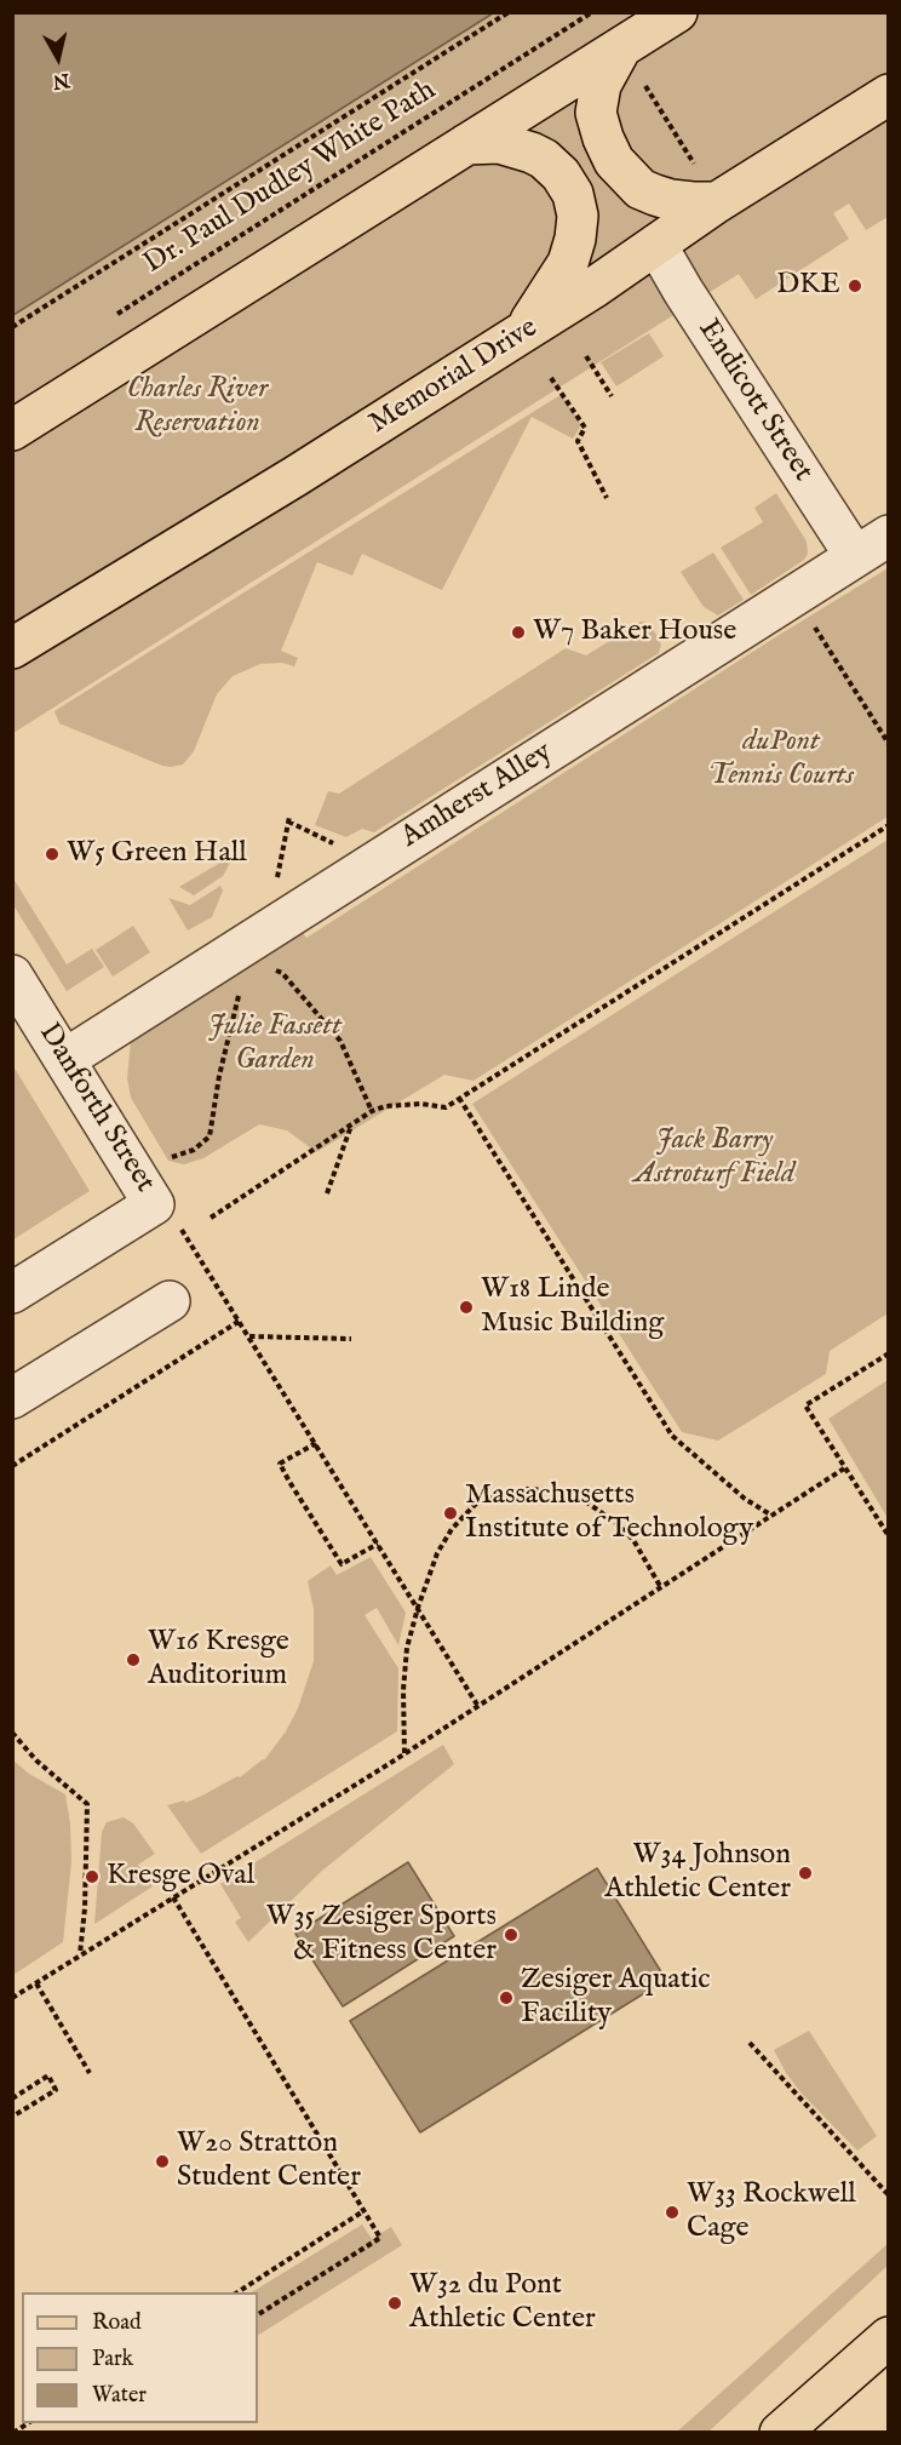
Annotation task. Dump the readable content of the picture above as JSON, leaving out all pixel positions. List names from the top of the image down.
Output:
{
  "streets": {
    "main road": ["Memorial Drive"],
    "street": ["Endicott Street", "Amherst Alley", "Danforth Street"],
    "path": ["Dr. Paul Dudley White Path"]
  },
  "crossings": [
    ["Memorial Drive", "Endicott Street"],
    ["Endicott Street", "Amherst Alley"],
    ["Amherst Alley", "Danforth Street"]
  ],
  "parks": [
    "Charles River Reservation",
    "duPont Tennis Courts",
    "Julie Fassett Garden",
    "Jack Barry Astroturf Field"
  ],
  "places": [
    "DKE",
    "W7 Baker House",
    "W5 Green Hall",
    "W18 Linde Music Building",
    "Massachusetts Institute of Technology",
    "W16 Kresge Auditorium",
    "W34 Johnson Athletic Center",
    "Kresge Oval",
    "W35 Zesiger Sports & Fitness Center",
    "Zesiger Aquatic Facility",
    "W20 Stratton Student Center",
    "W33 Rockwell Cage",
    "W32 du Pont Athletic Center"
  ],
  "legend": ["Road", "Park", "Water"],
  "north": "bottom"
}
